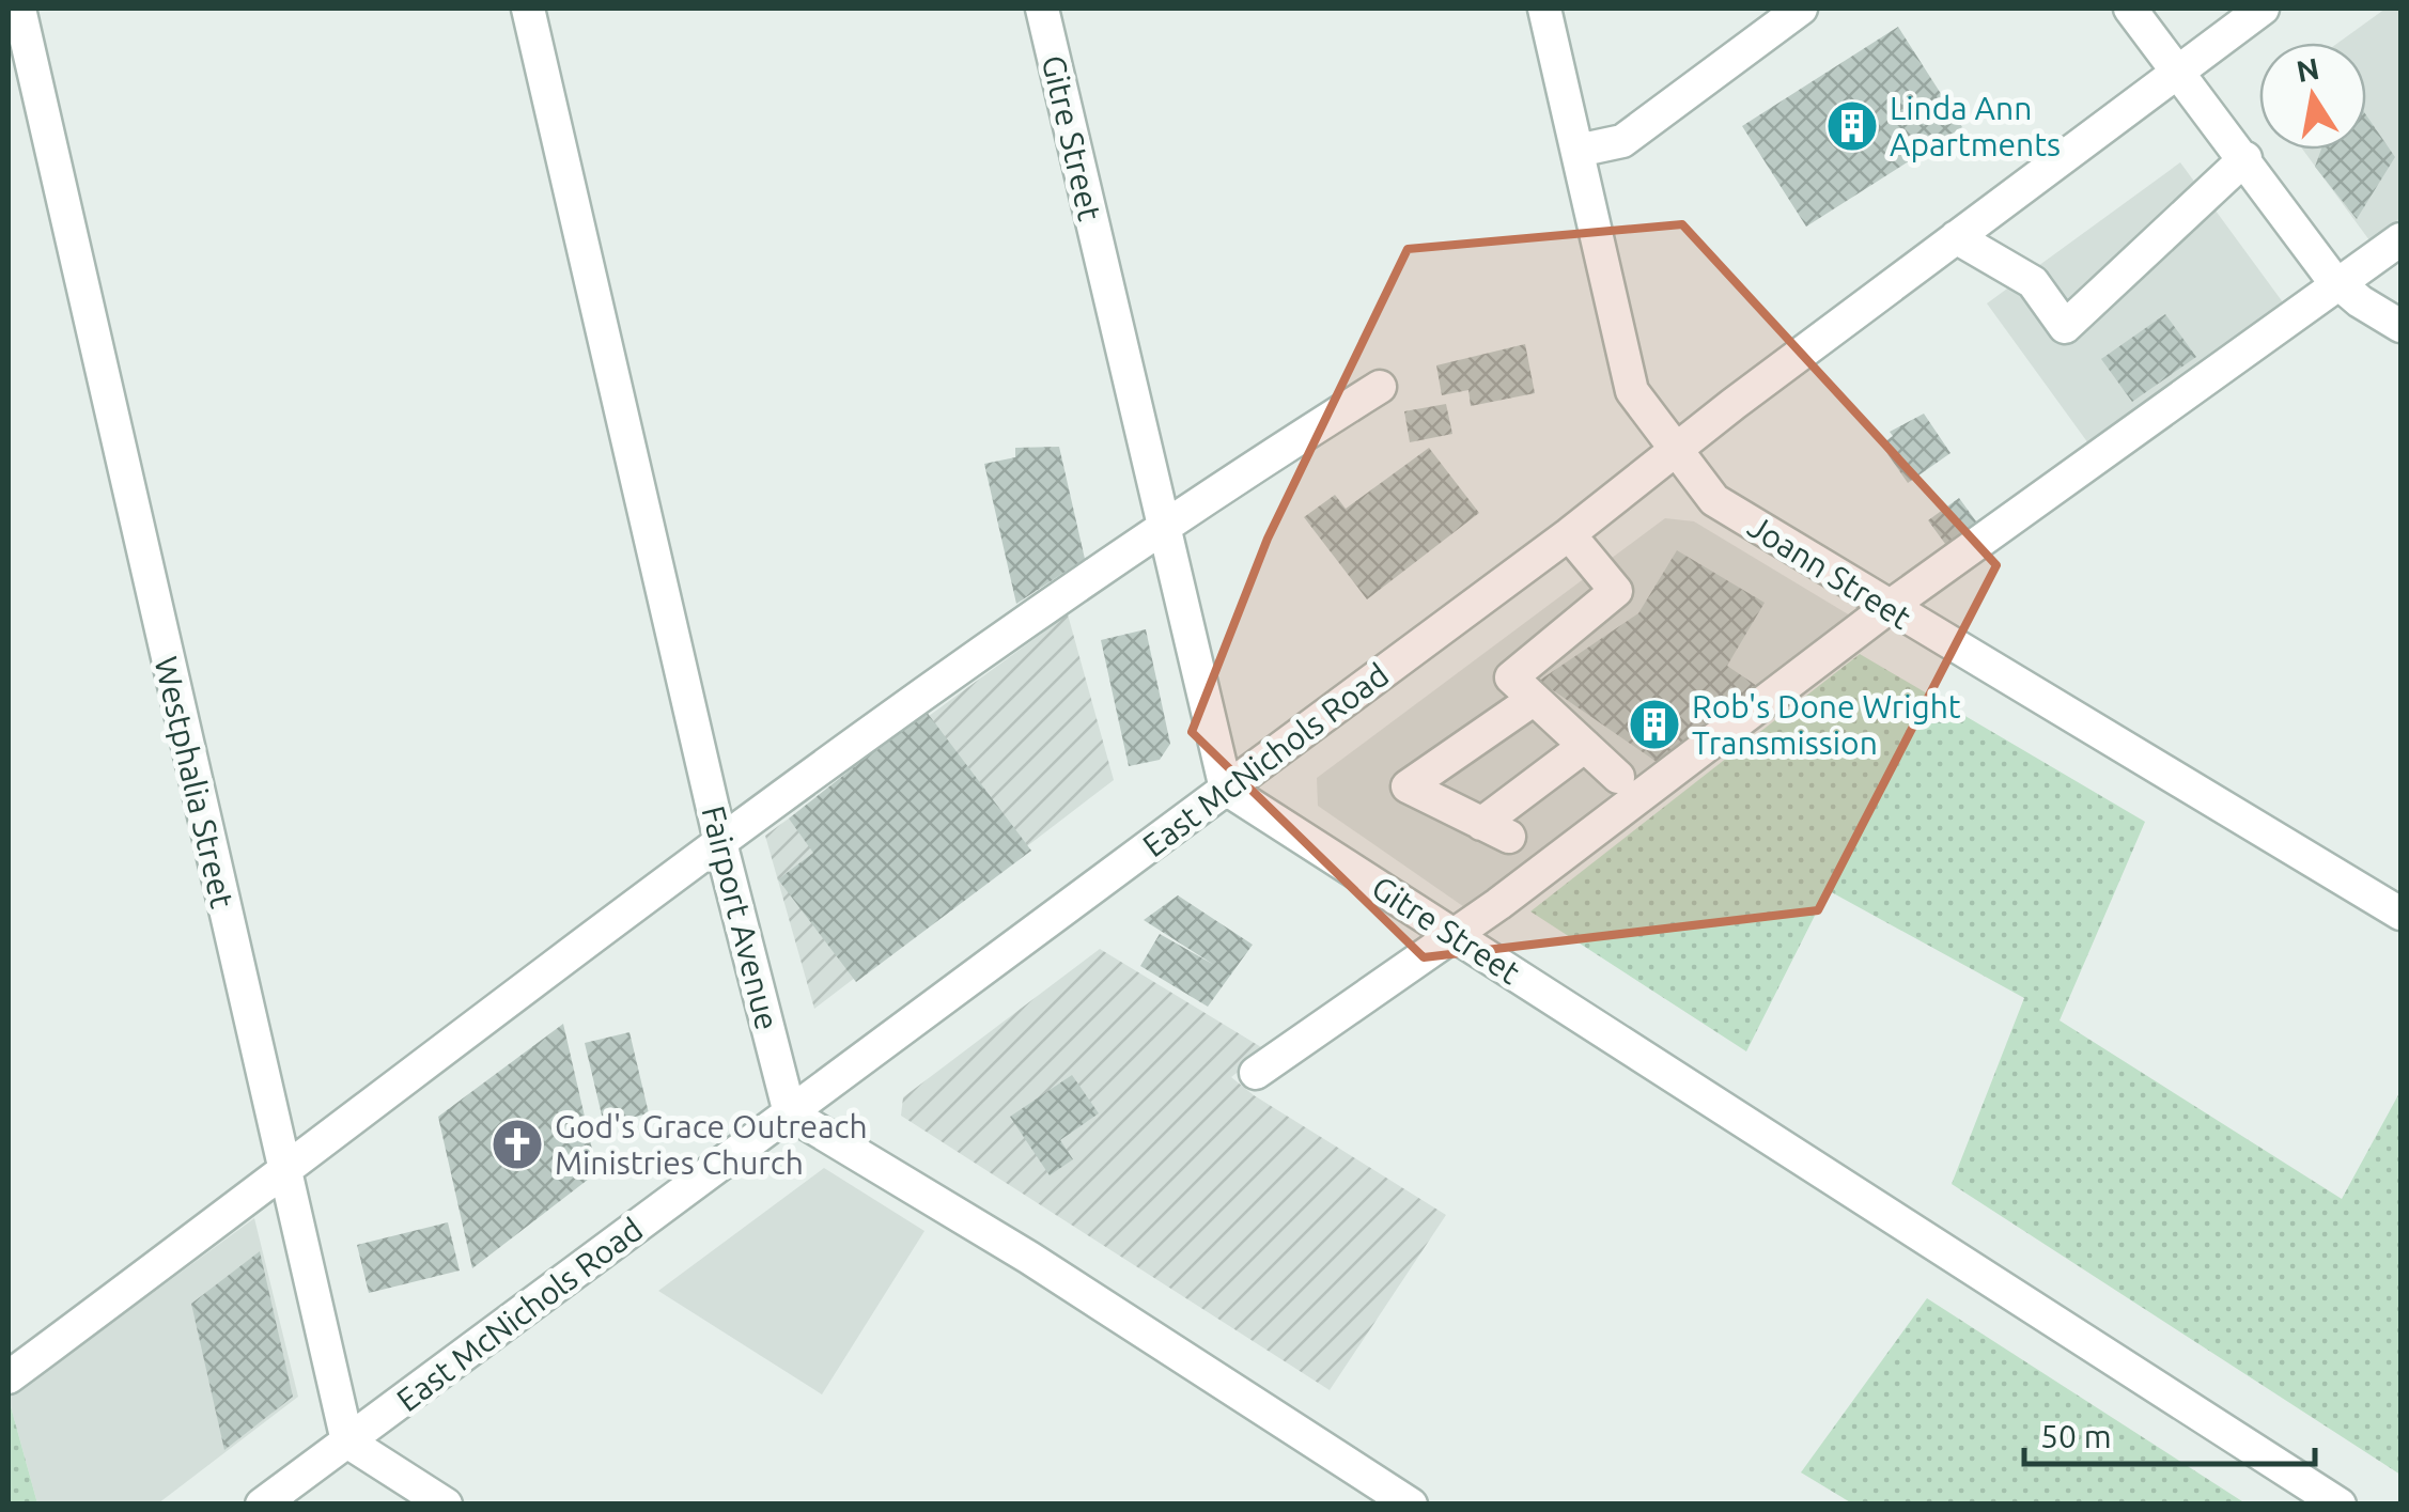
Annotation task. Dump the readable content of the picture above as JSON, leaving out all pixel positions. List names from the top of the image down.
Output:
{
  "streets": {
    "street": [
      "Gitre Street",
      "Joann Street",
      "East McNichols Road",
      "Westphalia Street",
      "Fairport Avenue"
    ]
  },
  "crossings": [
    ["Gitre Street", "East McNichols Road"],
    ["Joann Street", "East McNichols Road"],
    ["East McNichols Road", "Westphalia Street"],
    ["East McNichols Road", "Fairport Avenue"]
  ],
  "places": {
    "building": ["Linda Ann Apartments", "Rob's Done Wright Transmission"],
    "church": ["God's Grace Outreach Ministries Church"]
  },
  "scale_bar": "50 m",
  "north": "top"
}
